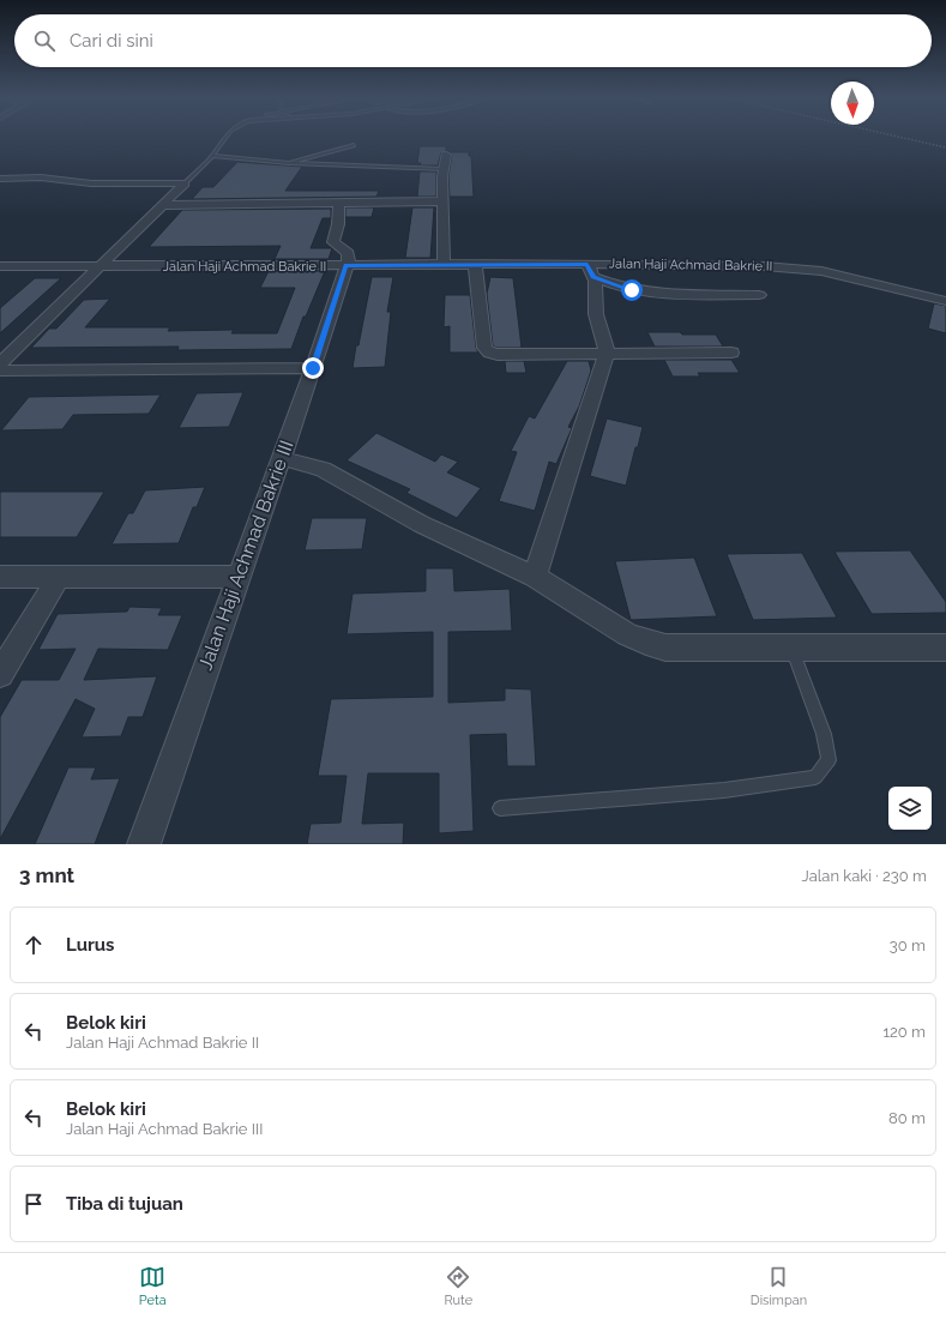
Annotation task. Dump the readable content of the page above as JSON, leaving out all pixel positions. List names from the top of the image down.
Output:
{
  "streets": {
    "street": ["Jalan Haji Achmad Bakrie II", "Jalan Haji Achmad Bakrie III"]
  },
  "crossings": [
    ["Jalan Haji Achmad Bakrie II", "Jalan Haji Achmad Bakrie III"]
  ],
  "north": "bottom",
  "page": {
    "search": "Cari di sini",
    "heading": ["3 mnt", "Jalan kaki · 230 m"],
    "list": [
      ["Lurus", "30 m"],
      ["Belok kiri", "Jalan Haji Achmad Bakrie II", "120 m"],
      ["Belok kiri", "Jalan Haji Achmad Bakrie III", "80 m"],
      "Tiba di tujuan"
    ],
    "nav": ["Peta", "Rute", "Disimpan"]
  }
}
